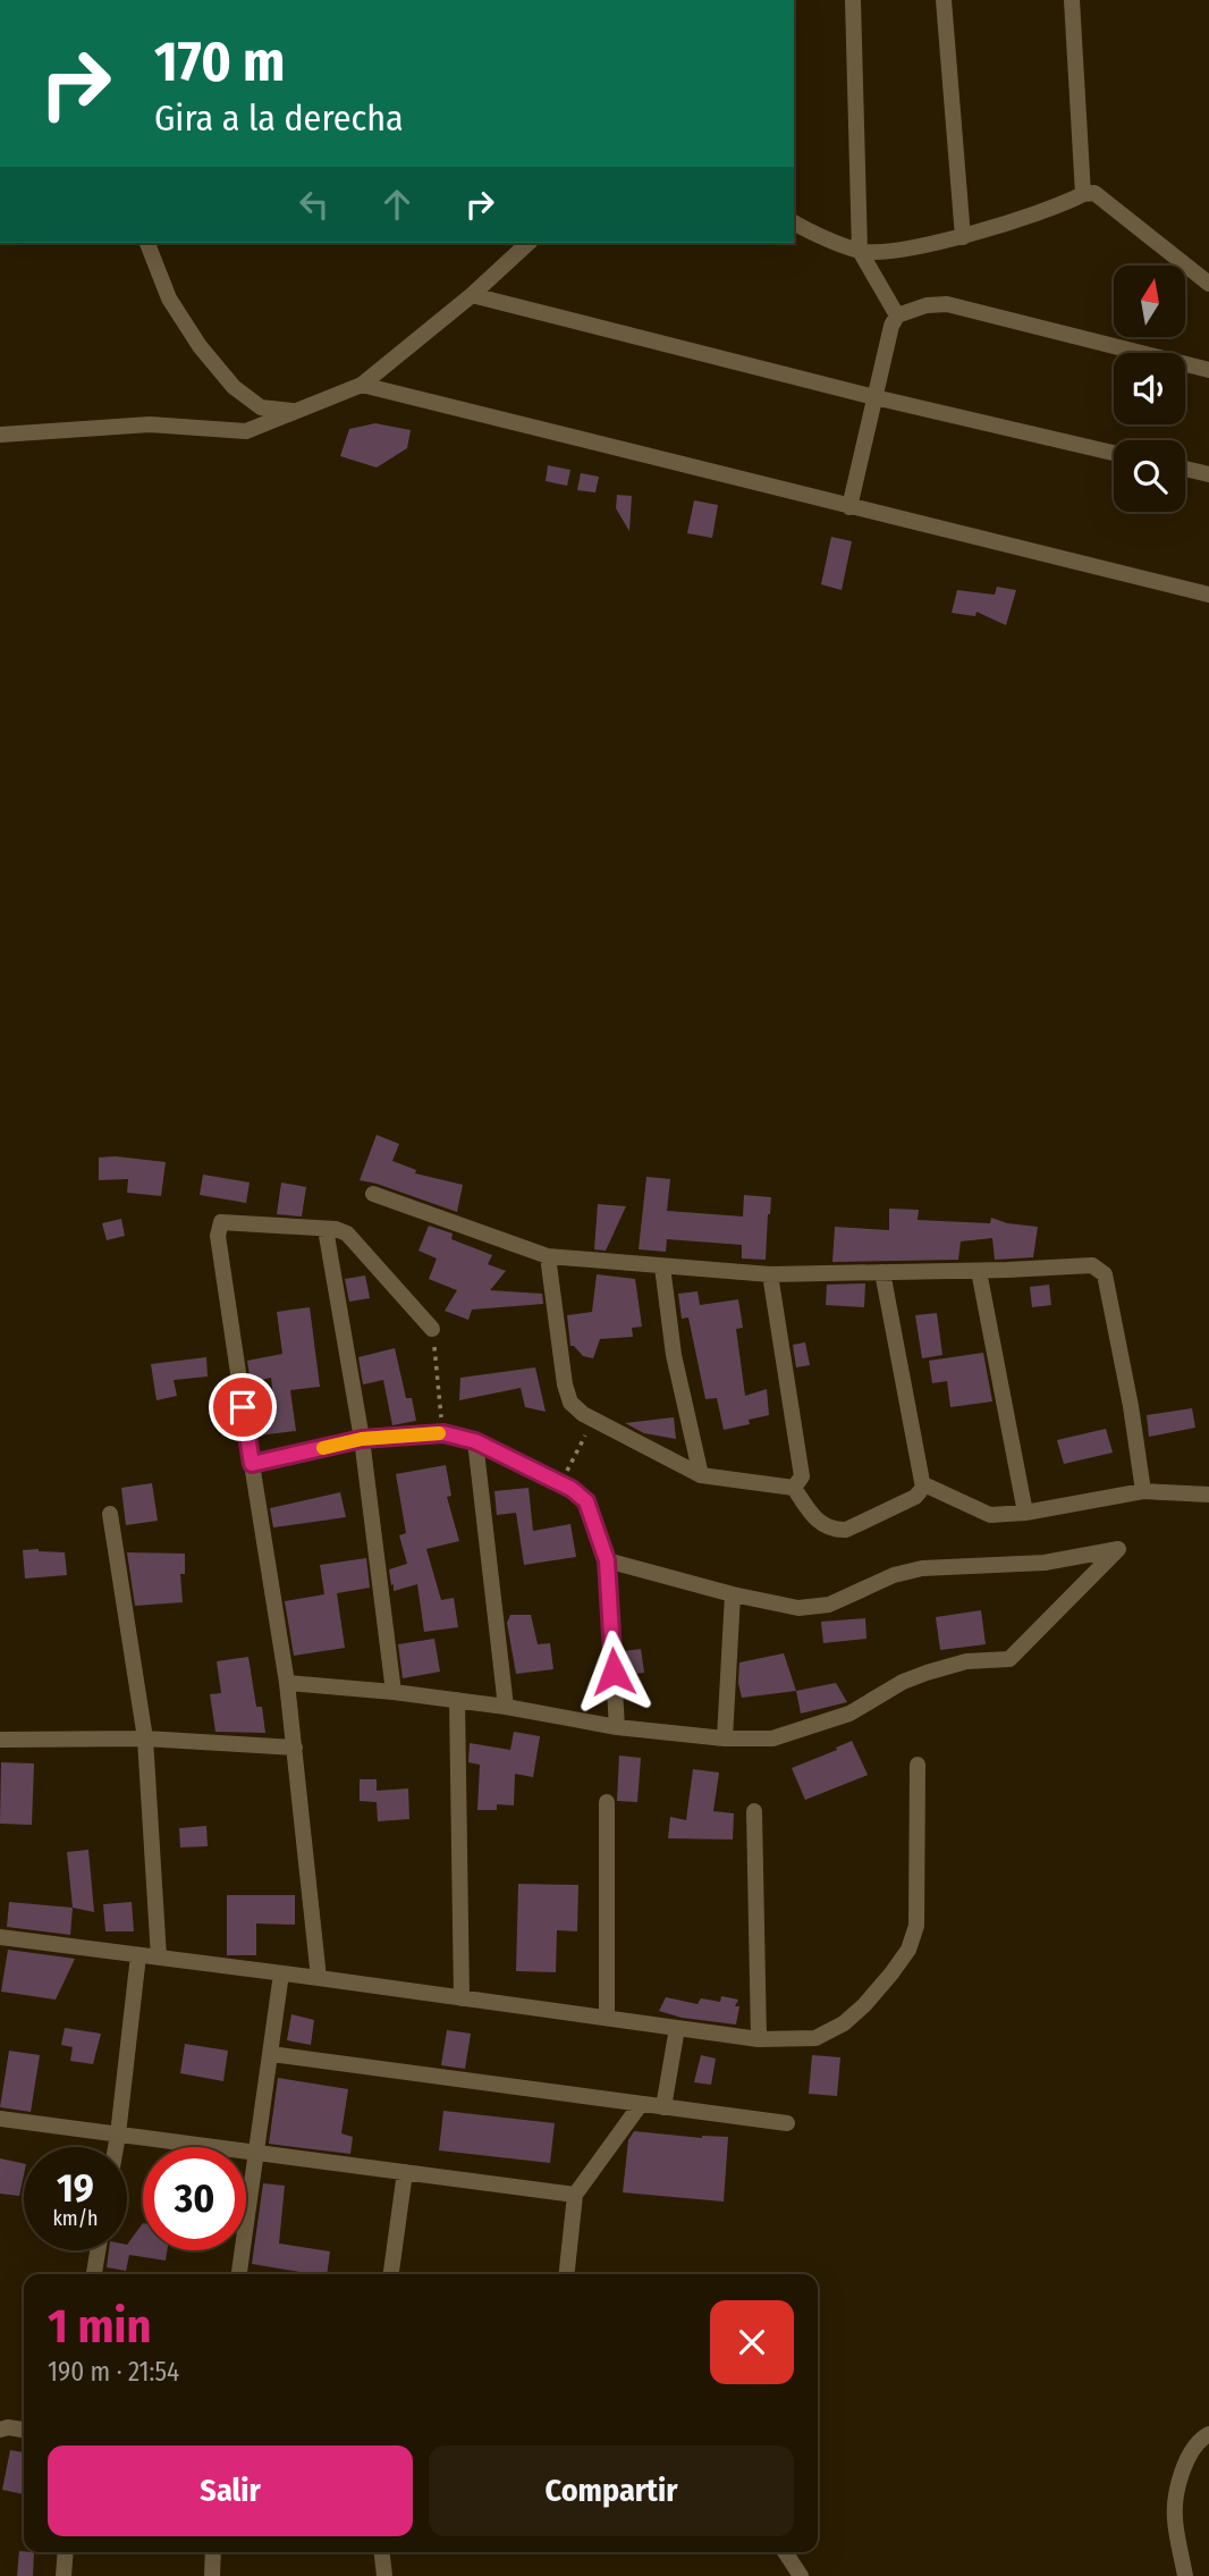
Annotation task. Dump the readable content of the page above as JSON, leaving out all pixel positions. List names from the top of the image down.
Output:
{
  "north": "top",
  "page": {
    "turn": ["170 m", "Gira a la derecha"],
    "speed": "19 km/h",
    "limit": "30",
    "heading": ["1 min", "190 m · 21:54"],
    "buttons": ["Salir", "Compartir"]
  }
}
